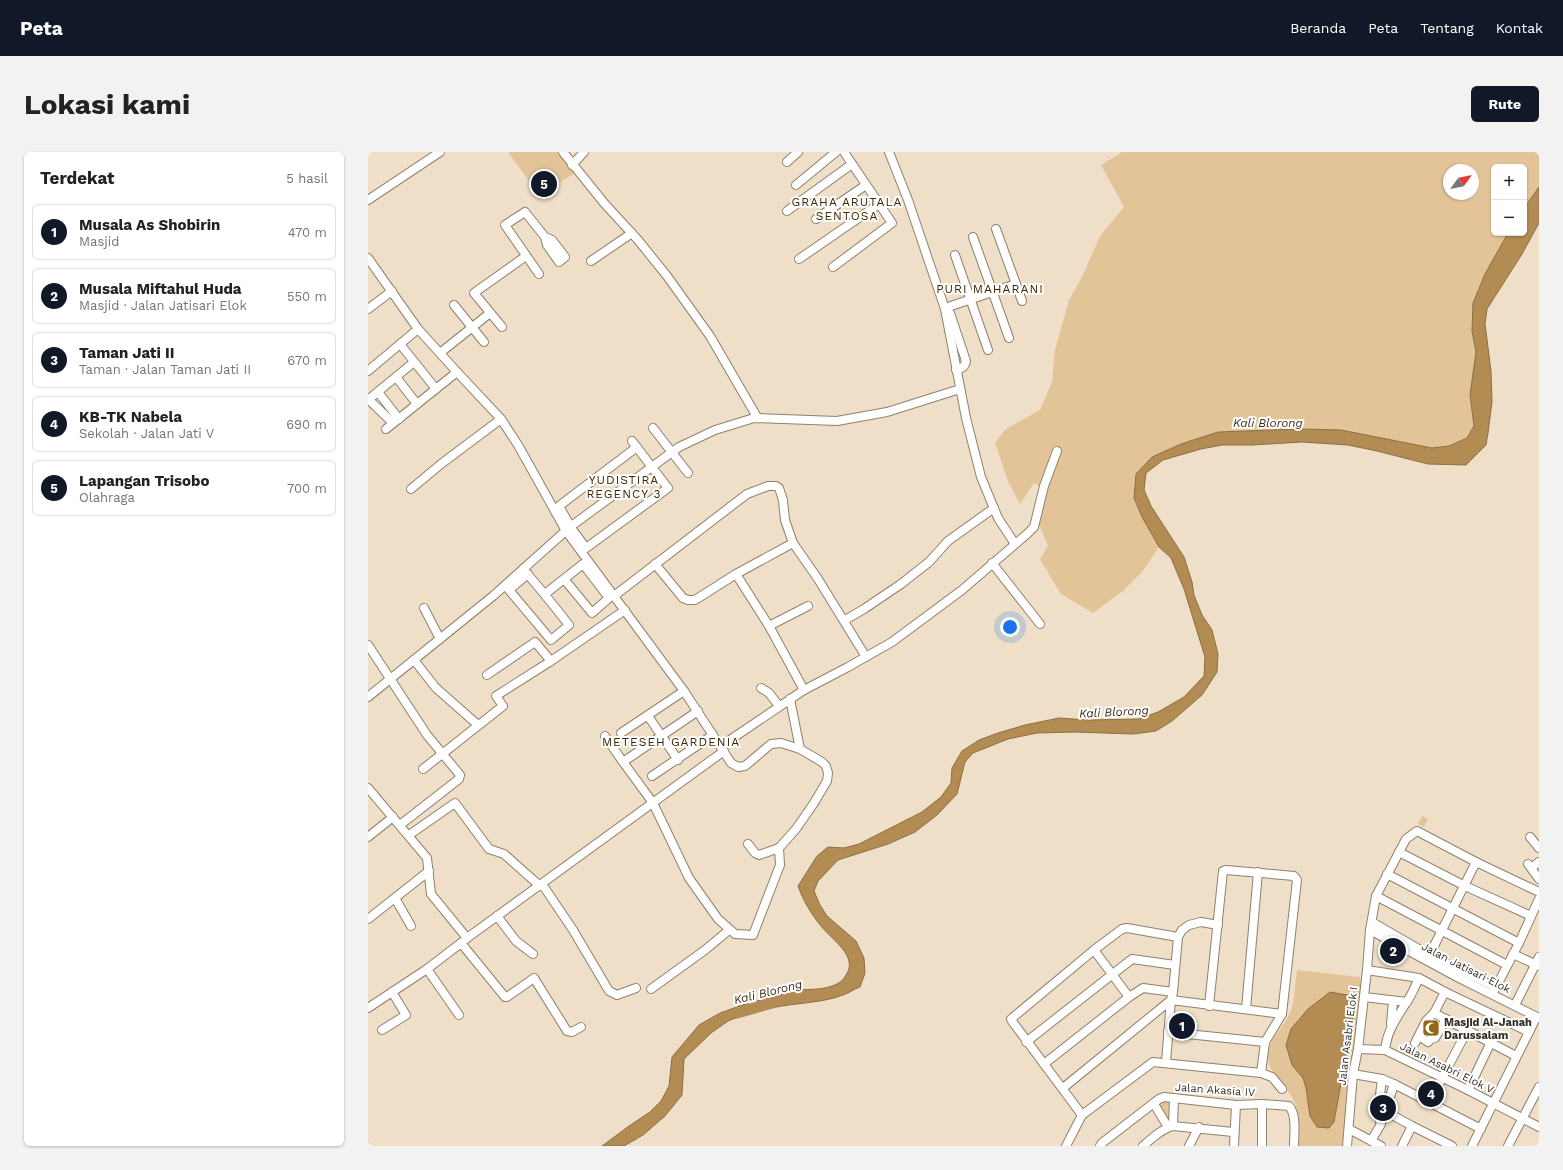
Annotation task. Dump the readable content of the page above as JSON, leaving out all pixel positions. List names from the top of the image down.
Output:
{
  "streets": {
    "street": [
      "Jalan Jatisari Elok",
      "Jalan Asabri Elok I",
      "Jalan Asabri Elok V",
      "Jalan Akasia IV"
    ]
  },
  "crossings": [
    ["Jalan Jatisari Elok", "Jalan Asabri Elok I"],
    ["Jalan Asabri Elok I", "Jalan Asabri Elok V"]
  ],
  "districts": [
    "GRAHA ARUTALA SENTOSA",
    "PURI MAHARANI",
    "YUDISTIRA REGENCY 3",
    "METESEH GARDENIA"
  ],
  "water": ["Kali Blorong"],
  "places": {
    "mosque": ["Masjid Al-Janah Darussalam"]
  },
  "north": "top right",
  "page": {
    "header": "Peta",
    "nav": [
      "Beranda",
      "Peta",
      "Tentang",
      "Kontak"
    ],
    "buttons": "Rute",
    "title": "Lokasi kami",
    "heading": ["Terdekat", "5 hasil"],
    "map_buttons": ["+", "−"],
    "pins": [
      "5",
      "2",
      "1",
      "4",
      "3"
    ],
    "list": [
      {
        "mark": "1",
        "name": "Musala As Shobirin",
        "note": "Masjid",
        "value": "470 m"
      },
      {
        "mark": "2",
        "name": "Musala Miftahul Huda",
        "note": "Masjid · Jalan Jatisari Elok",
        "value": "550 m"
      },
      {
        "mark": "3",
        "name": "Taman Jati II",
        "note": "Taman · Jalan Taman Jati II",
        "value": "670 m"
      },
      {
        "mark": "4",
        "name": "KB-TK Nabela",
        "note": "Sekolah · Jalan Jati V",
        "value": "690 m"
      },
      {
        "mark": "5",
        "name": "Lapangan Trisobo",
        "note": "Olahraga",
        "value": "700 m"
      }
    ]
  }
}
